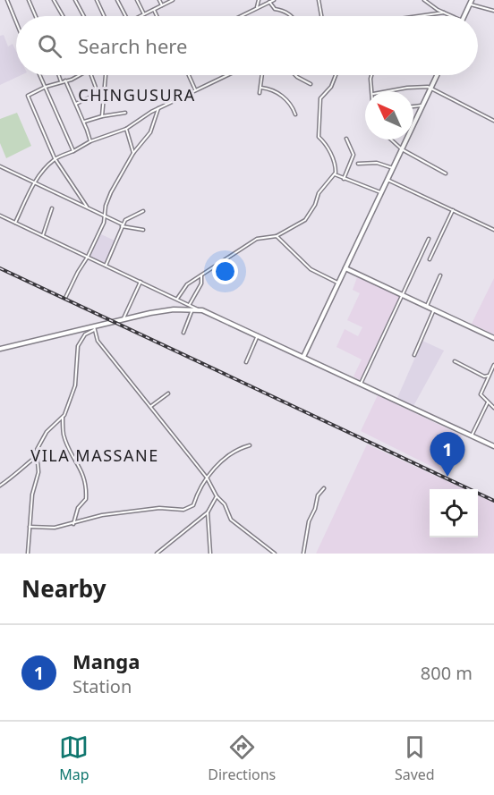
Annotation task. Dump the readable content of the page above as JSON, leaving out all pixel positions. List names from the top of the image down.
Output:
{
  "districts": ["CHINGUSURA", "VILA MASSANE"],
  "north": "top left",
  "page": {
    "search": "Search here",
    "pins": "1",
    "heading": "Nearby",
    "list": [
      {
        "mark": "1",
        "name": "Manga",
        "note": "Station",
        "value": "800 m"
      }
    ],
    "nav": ["Map", "Directions", "Saved"]
  }
}
